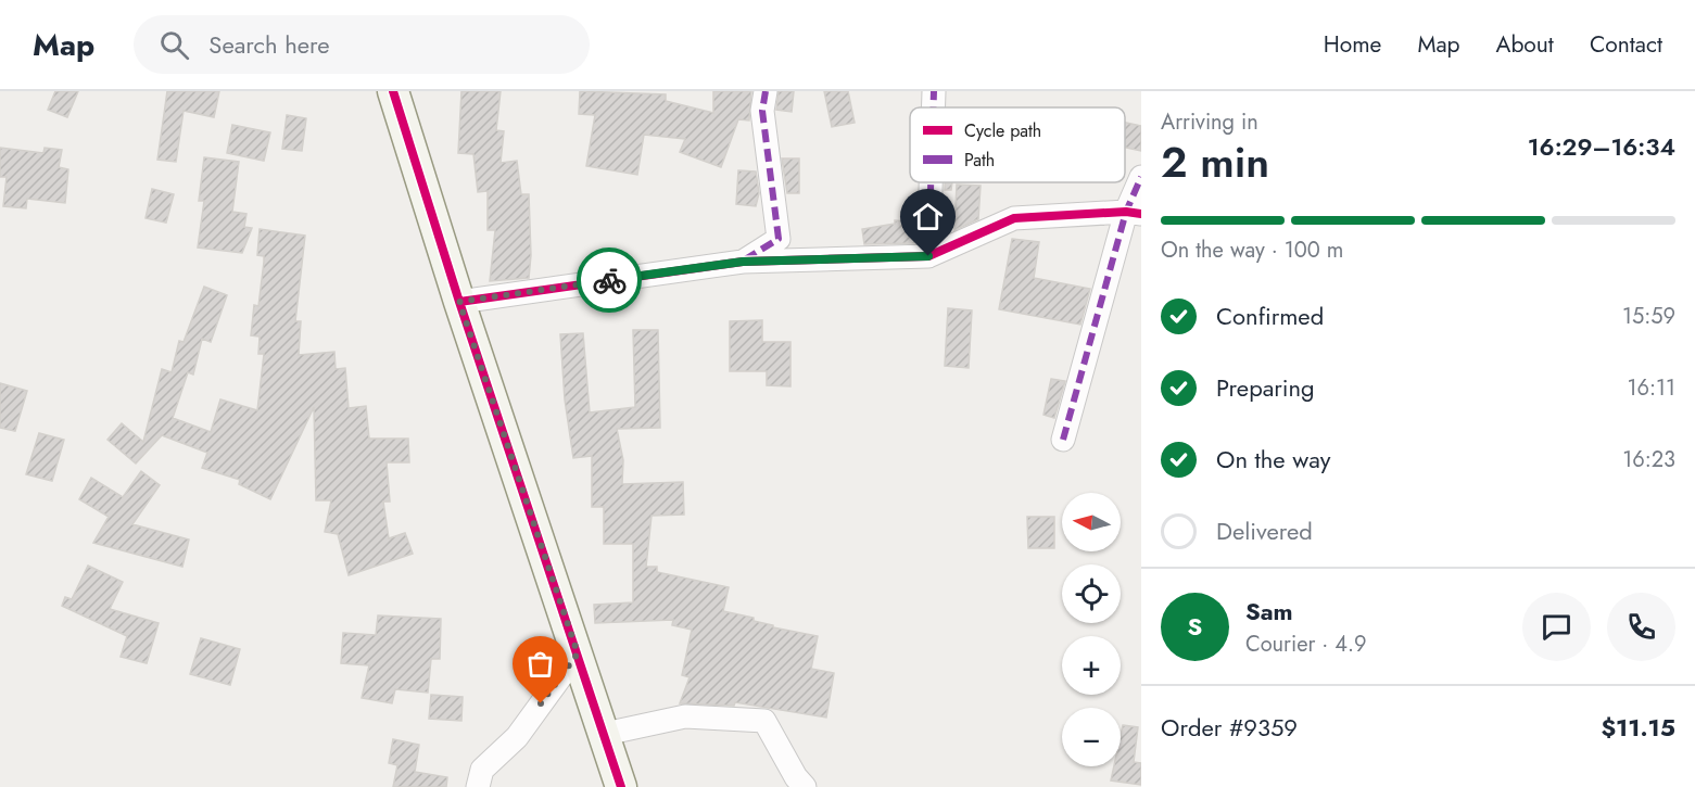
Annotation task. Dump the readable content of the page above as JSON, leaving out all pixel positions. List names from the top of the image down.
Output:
{
  "legend": ["Cycle path", "Path"],
  "north": "left",
  "page": {
    "header": "Map",
    "search": "Search here",
    "nav": [
      "Home",
      "Map",
      "About",
      "Contact"
    ],
    "heading": ["2 min", "Arriving in", "16:29–16:34"],
    "panel": [
      "Sam",
      "Courier · 4.9",
      "Order #9359",
      "$11.15"
    ],
    "bar": "On the way · 100 m",
    "list": [
      ["Confirmed", "15:59"],
      ["Preparing", "16:11"],
      ["On the way", "16:23"],
      "Delivered"
    ],
    "map_buttons": ["+", "−"],
    "round": "S"
  }
}
